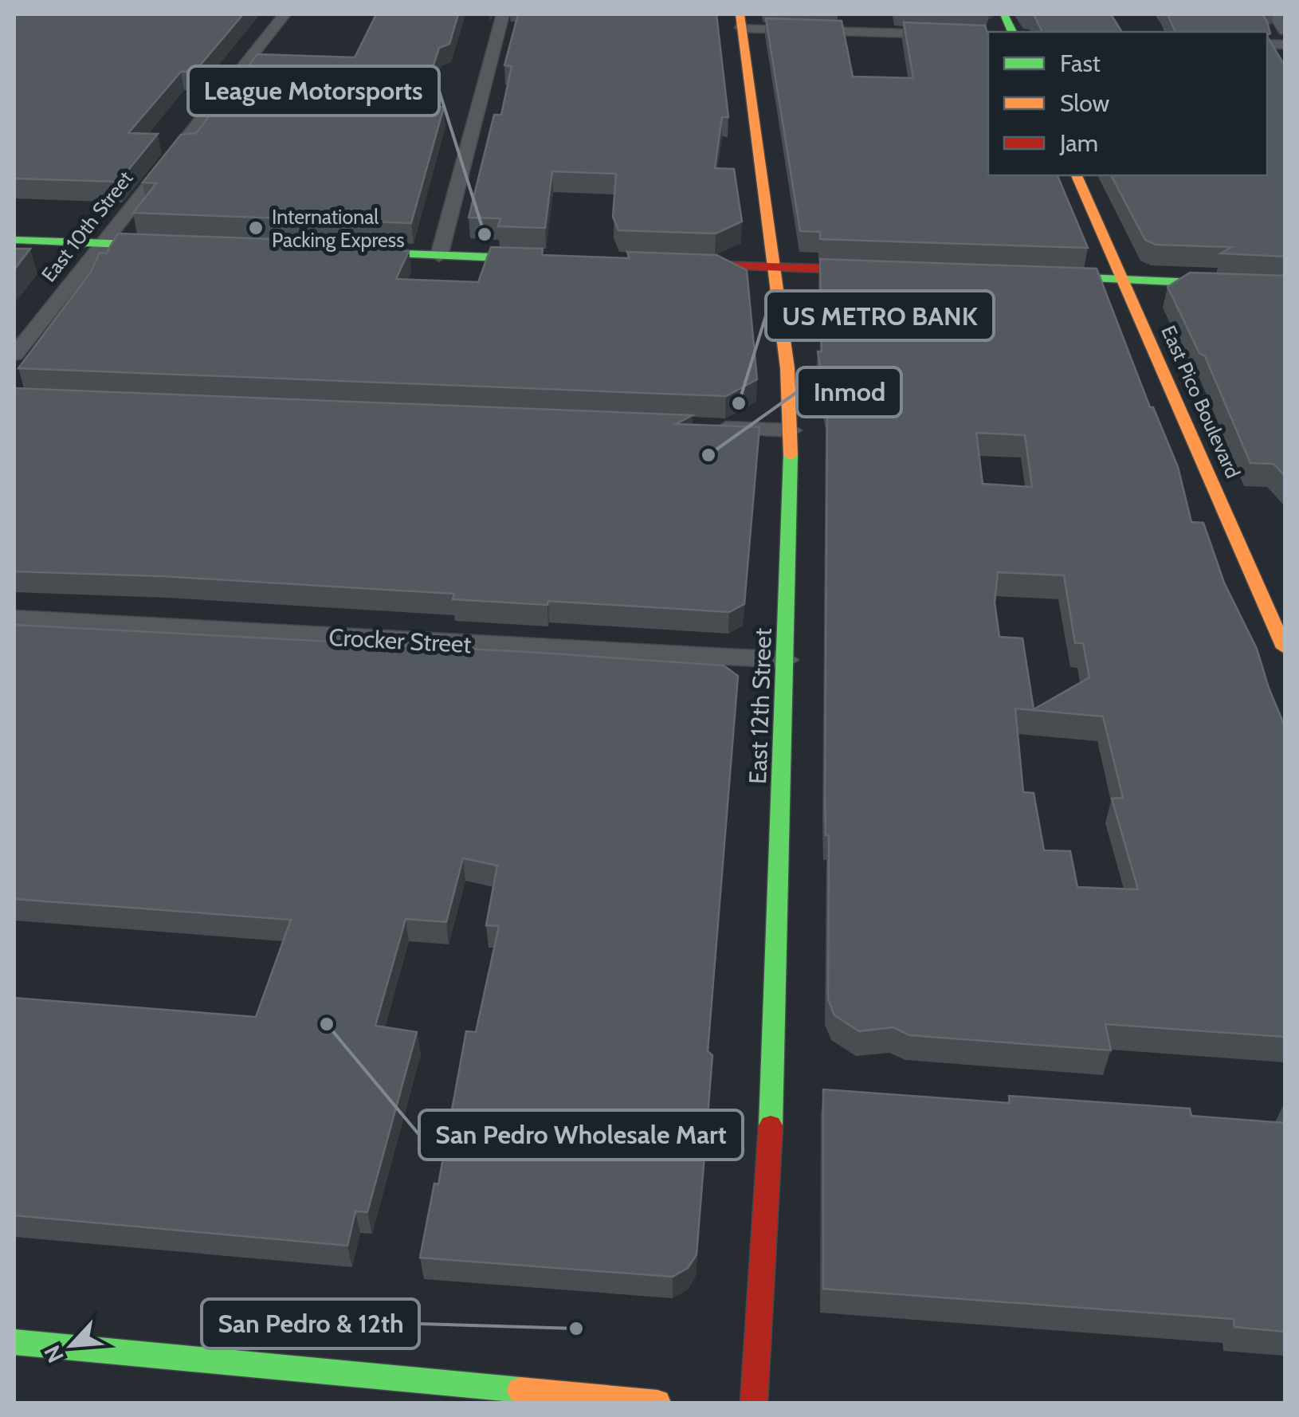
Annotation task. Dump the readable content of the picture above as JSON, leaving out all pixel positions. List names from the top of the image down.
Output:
{
  "streets": {
    "street": [
      "East 10th Street",
      "East Pico Boulevard",
      "Crocker Street",
      "East 12th Street"
    ]
  },
  "crossings": [
    ["Crocker Street", "East 12th Street"]
  ],
  "places": [
    "International Packing Express",
    "League Motorsports",
    "US METRO BANK",
    "Inmod",
    "San Pedro Wholesale Mart",
    "San Pedro & 12th"
  ],
  "legend": ["Fast", "Slow", "Jam"],
  "north": "bottom left"
}
